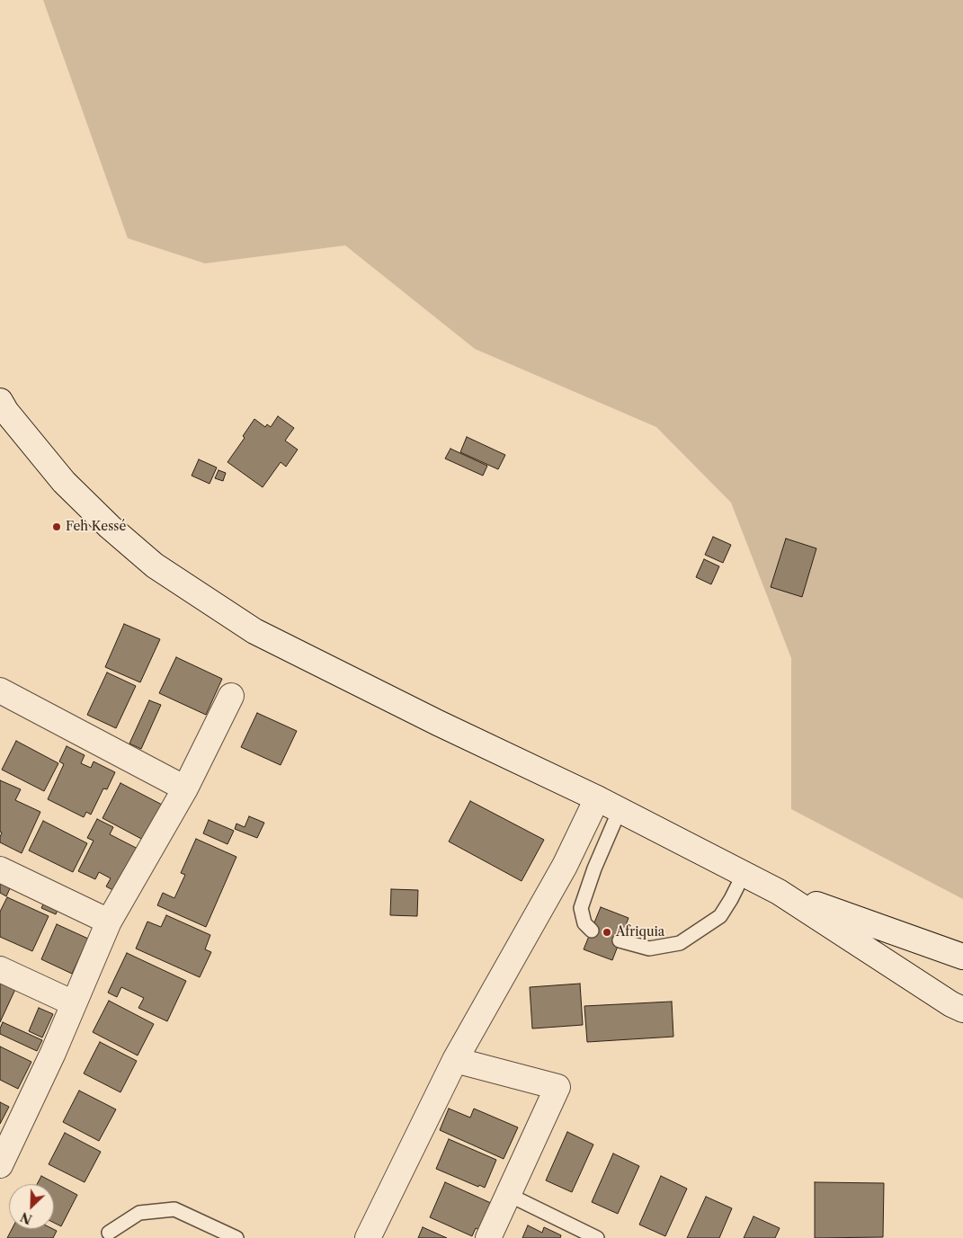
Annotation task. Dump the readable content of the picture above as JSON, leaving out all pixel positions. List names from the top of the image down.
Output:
{
  "places": ["Feh Kessé", "Afriquia"],
  "north": "bottom left"
}
